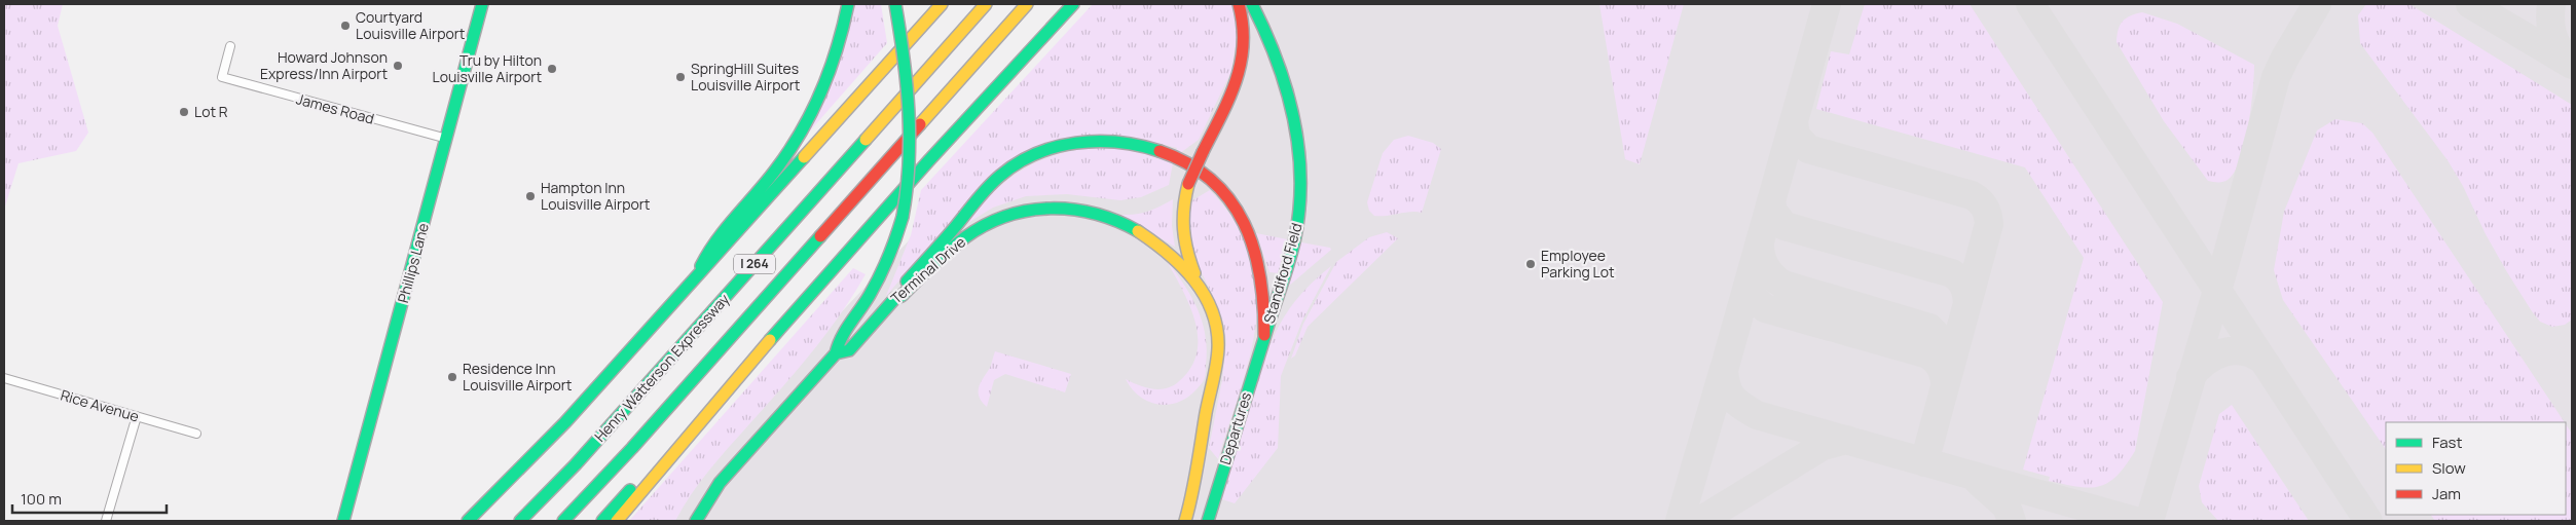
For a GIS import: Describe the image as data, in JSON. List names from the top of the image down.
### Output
{
  "streets": {
    "main road": [
      "Phillips Lane",
      "I 264",
      "Terminal Drive",
      "Standiford Field",
      "Henry Watterson Expressway",
      "Departures"
    ],
    "street": ["James Road", "Rice Avenue"]
  },
  "crossings": [
    ["James Road", "Phillips Lane"],
    ["Standiford Field", "Departures"]
  ],
  "places": [
    "Courtyard Louisville Airport",
    "Howard Johnson Express/Inn Airport",
    "Tru by Hilton Louisville Airport",
    "SpringHill Suites Louisville Airport",
    "Lot R",
    "Hampton Inn Louisville Airport",
    "Employee Parking Lot",
    "Residence Inn Louisville Airport"
  ],
  "legend": ["Fast", "Slow", "Jam"],
  "scale_bar": "100 m"
}
